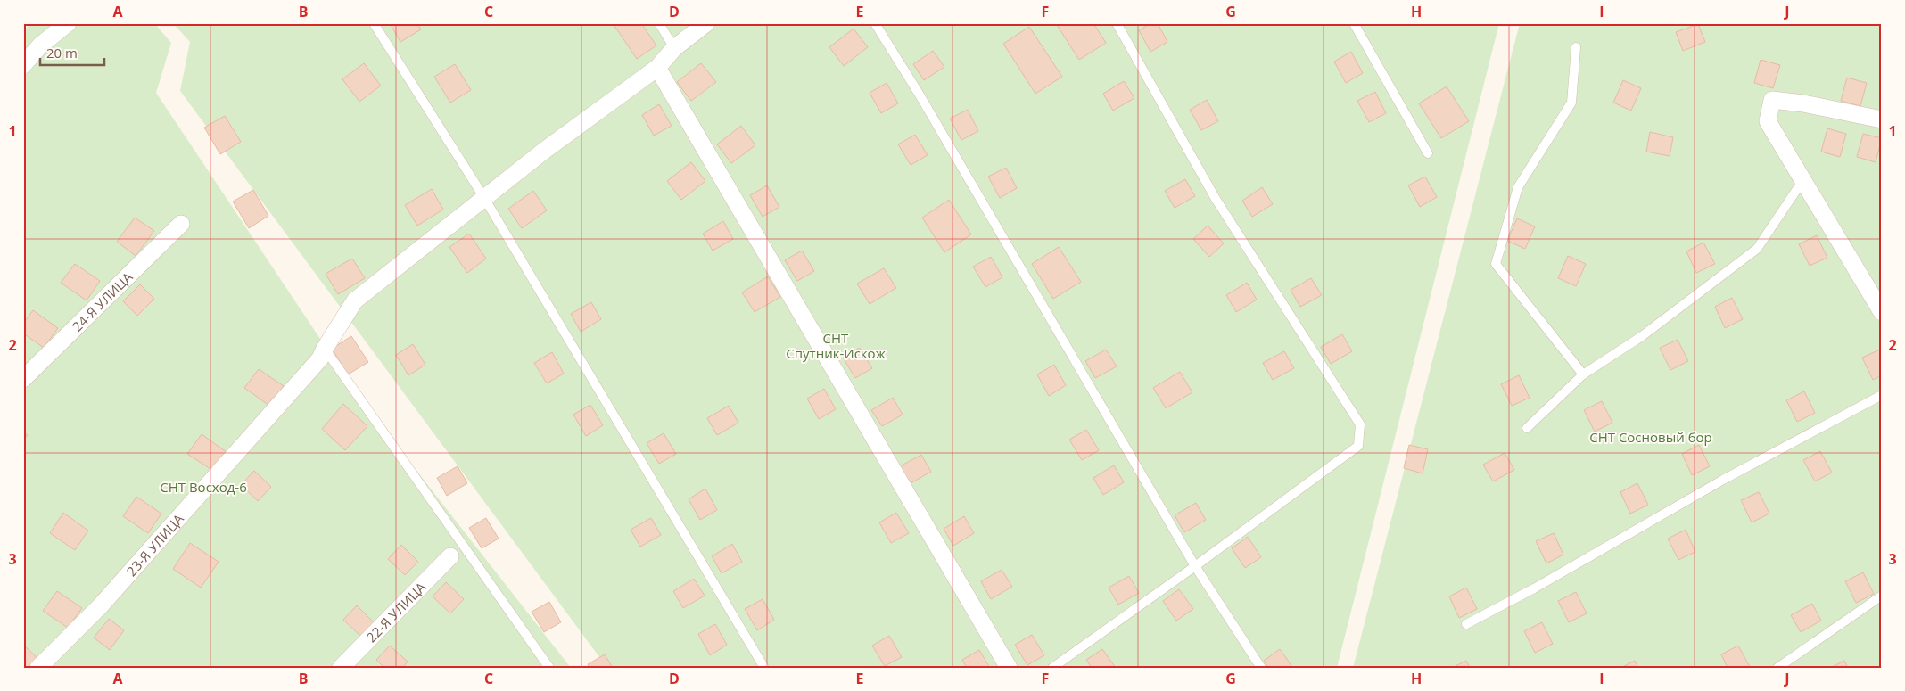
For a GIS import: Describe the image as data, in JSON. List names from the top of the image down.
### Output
{
  "streets": {
    "street": ["24-Я УЛИЦА", "23-Я УЛИЦА", "22-Я УЛИЦА"]
  },
  "parks": ["СНТ Спутник-Искож", "СНТ Сосновый бор", "СНТ Восход-6"],
  "scale_bar": "20 m",
  "grid": {
    "columns": [
      "A",
      "B",
      "C",
      "D",
      "E",
      "F",
      "G",
      "H",
      "I",
      "J"
    ],
    "rows": ["1", "2", "3"]
  }
}
